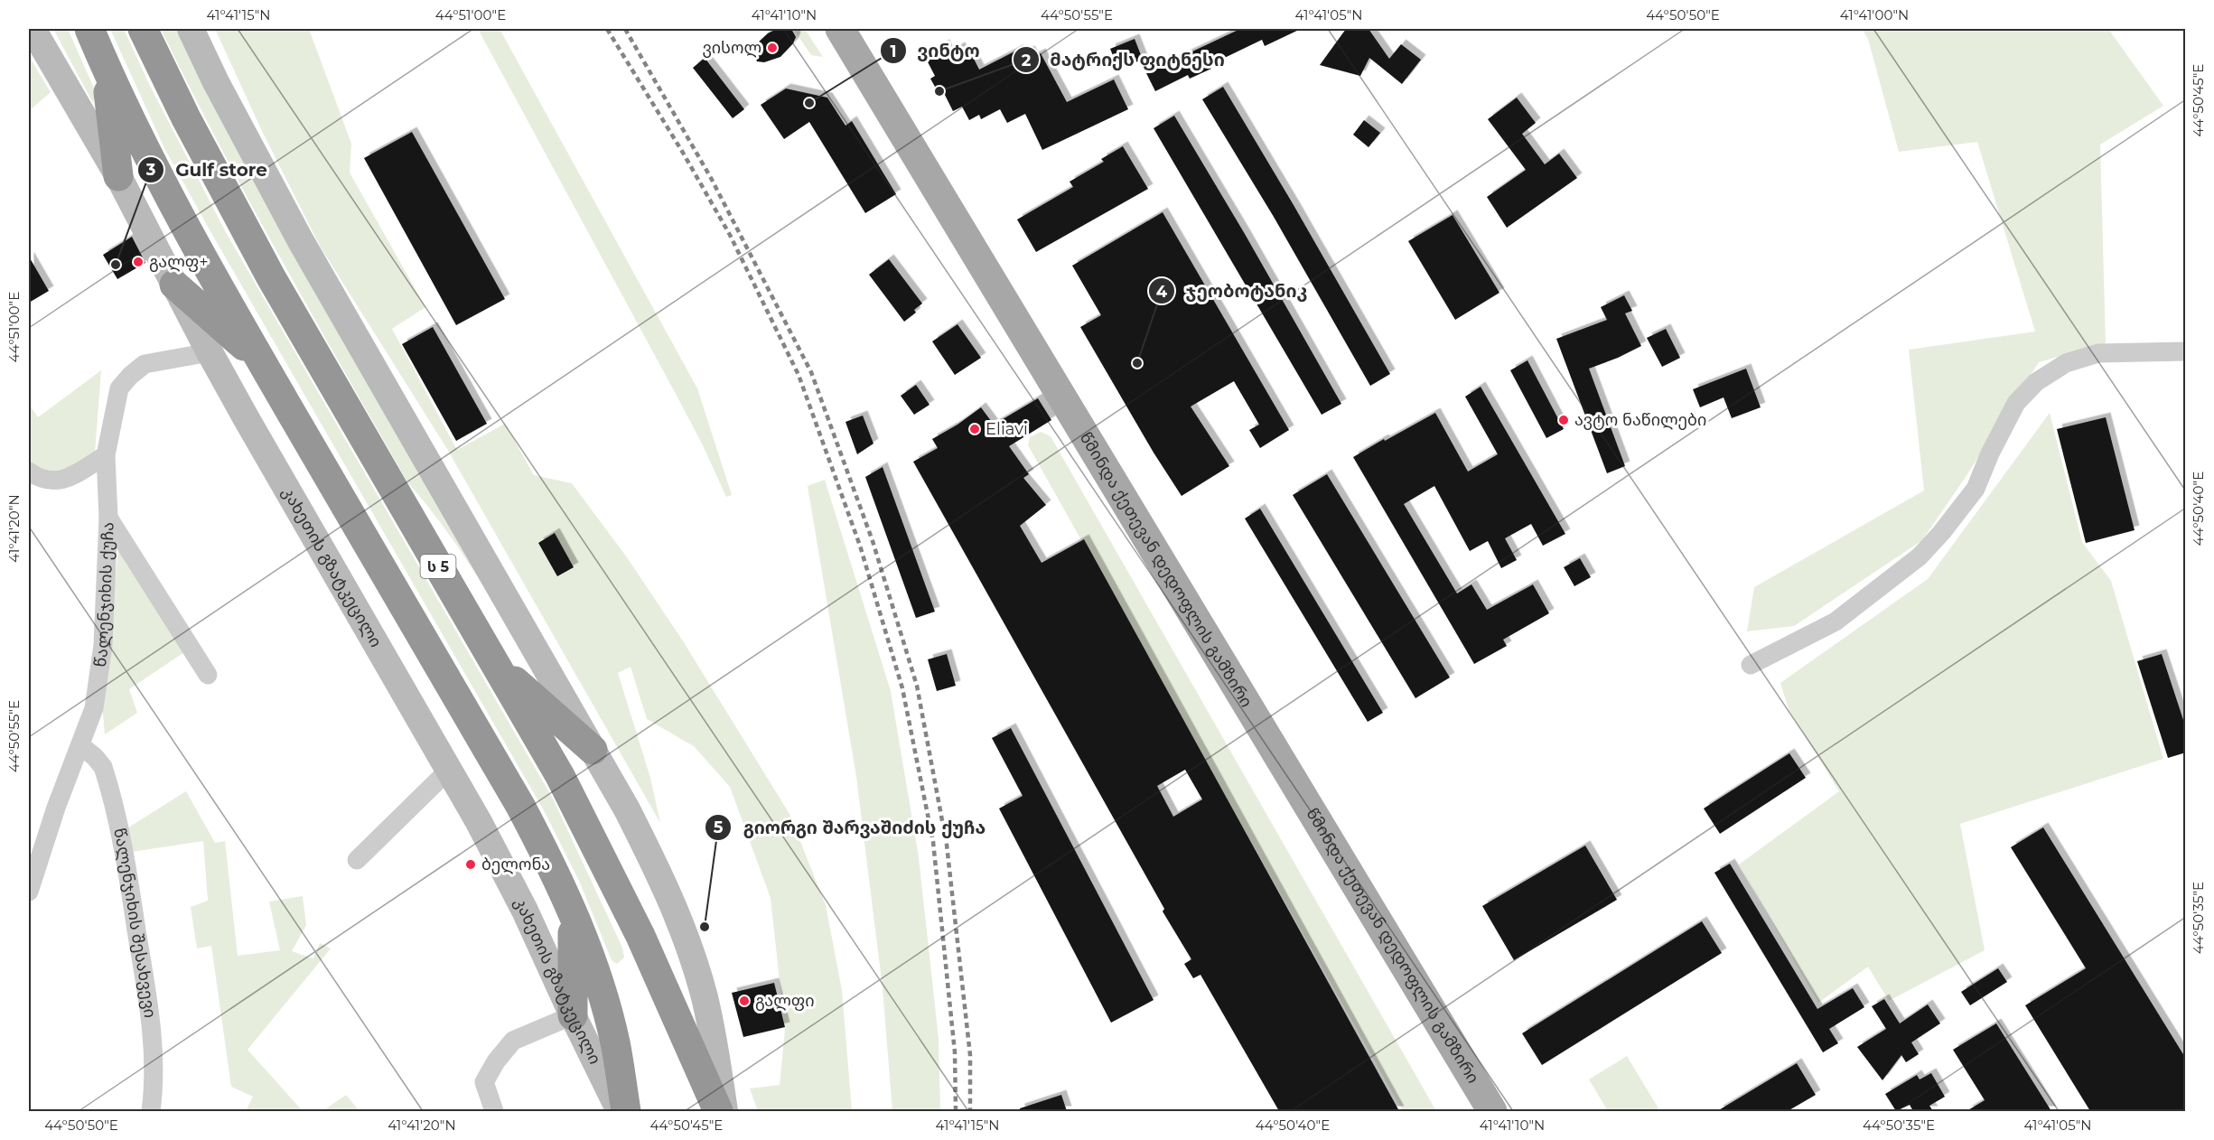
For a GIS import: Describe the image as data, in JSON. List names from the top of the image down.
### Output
{
  "streets": {
    "highway": ["ს 5", "კახეთის გზატკეცილი"],
    "main road": ["წმინდა ქეთევან დედოფლის გამზირი"],
    "street": ["წალენჯიხის ქუჩა", "წალენჯიხის შესახვევი"]
  },
  "crossings": [
    ["კახეთის გზატკეცილი", "წალენჯიხის ქუჩა"],
    ["წალენჯიხის ქუჩა", "წალენჯიხის შესახვევი"]
  ],
  "places": [
    "ვისოლ",
    "მატრიქს ფიტნესი",
    "ვინტო",
    "გალფ+",
    "Gulf store",
    "ჯეობოტანიკ",
    "ავტო ნაწილები",
    "Eliavi",
    "ბელონა",
    "გიორგი შარვაშიძის ქუჩა",
    "გალფი"
  ],
  "coordinates": [
    "41°41'15\"N",
    "44°51'00\"E",
    "41°41'10\"N",
    "44°50'55\"E",
    "41°41'05\"N",
    "44°50'50\"E",
    "41°41'00\"N",
    "44°50'45\"E",
    "44°50'40\"E",
    "41°41'20\"N",
    "44°50'35\"E"
  ]
}
